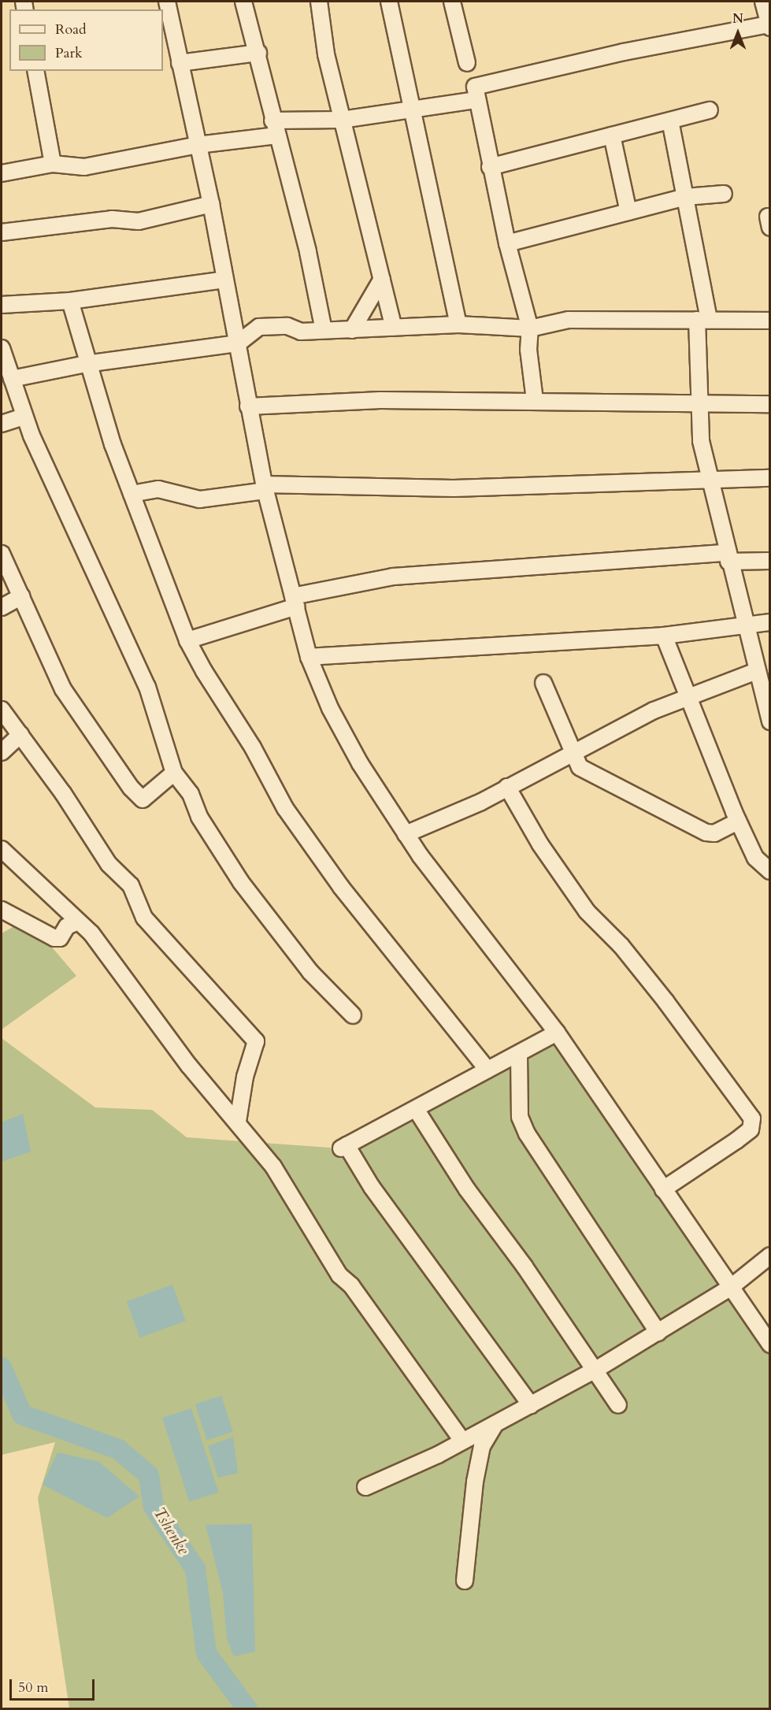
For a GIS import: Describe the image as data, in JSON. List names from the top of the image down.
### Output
{
  "water": ["Tshenke"],
  "legend": ["Road", "Park"],
  "scale_bar": "50 m",
  "north": "top"
}
